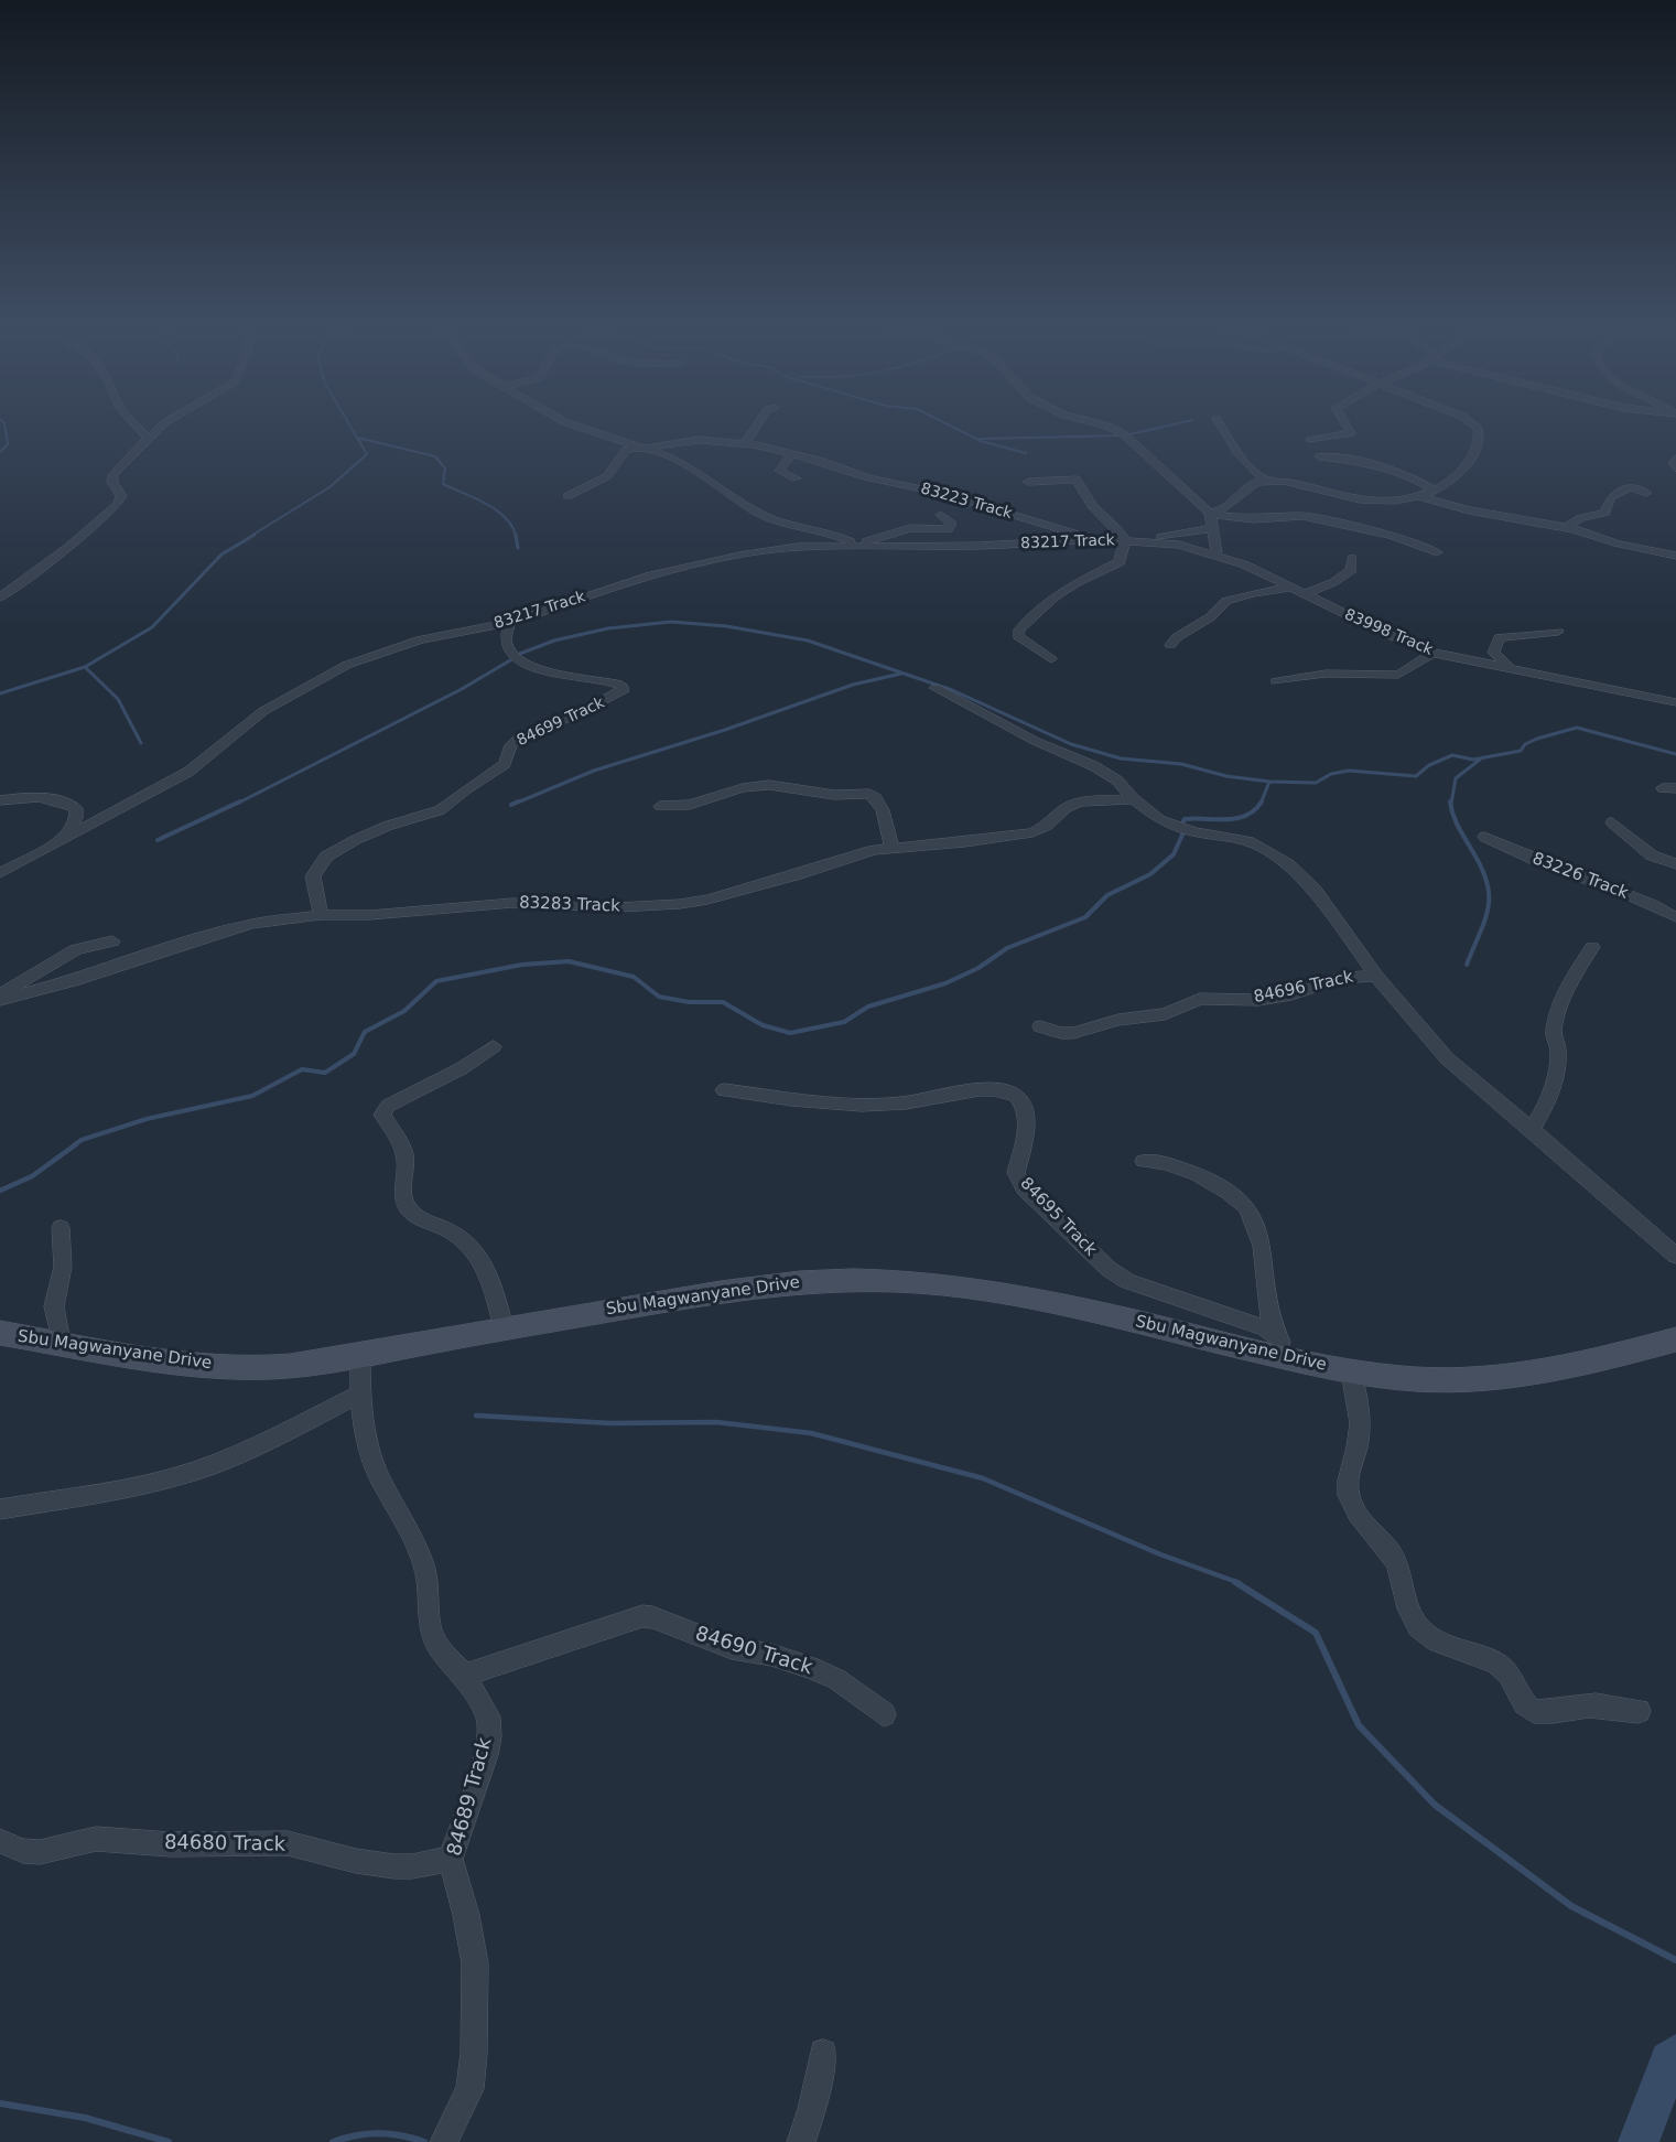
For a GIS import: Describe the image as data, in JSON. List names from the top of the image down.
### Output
{
  "streets": {
    "main road": ["Sbu Magwanyane Drive"],
    "street": [
      "83223 Track",
      "83217 Track",
      "83998 Track",
      "84699 Track",
      "83226 Track",
      "83283 Track",
      "84696 Track",
      "84695 Track",
      "84690 Track",
      "84689 Track",
      "84680 Track"
    ]
  },
  "crossings": [
    ["83223 Track", "83217 Track"],
    ["83217 Track", "83998 Track"],
    ["83217 Track", "84699 Track"],
    ["84699 Track", "83283 Track"],
    ["84695 Track", "Sbu Magwanyane Drive"],
    ["Sbu Magwanyane Drive", "84689 Track"],
    ["84690 Track", "84689 Track"],
    ["84689 Track", "84680 Track"]
  ]
}
